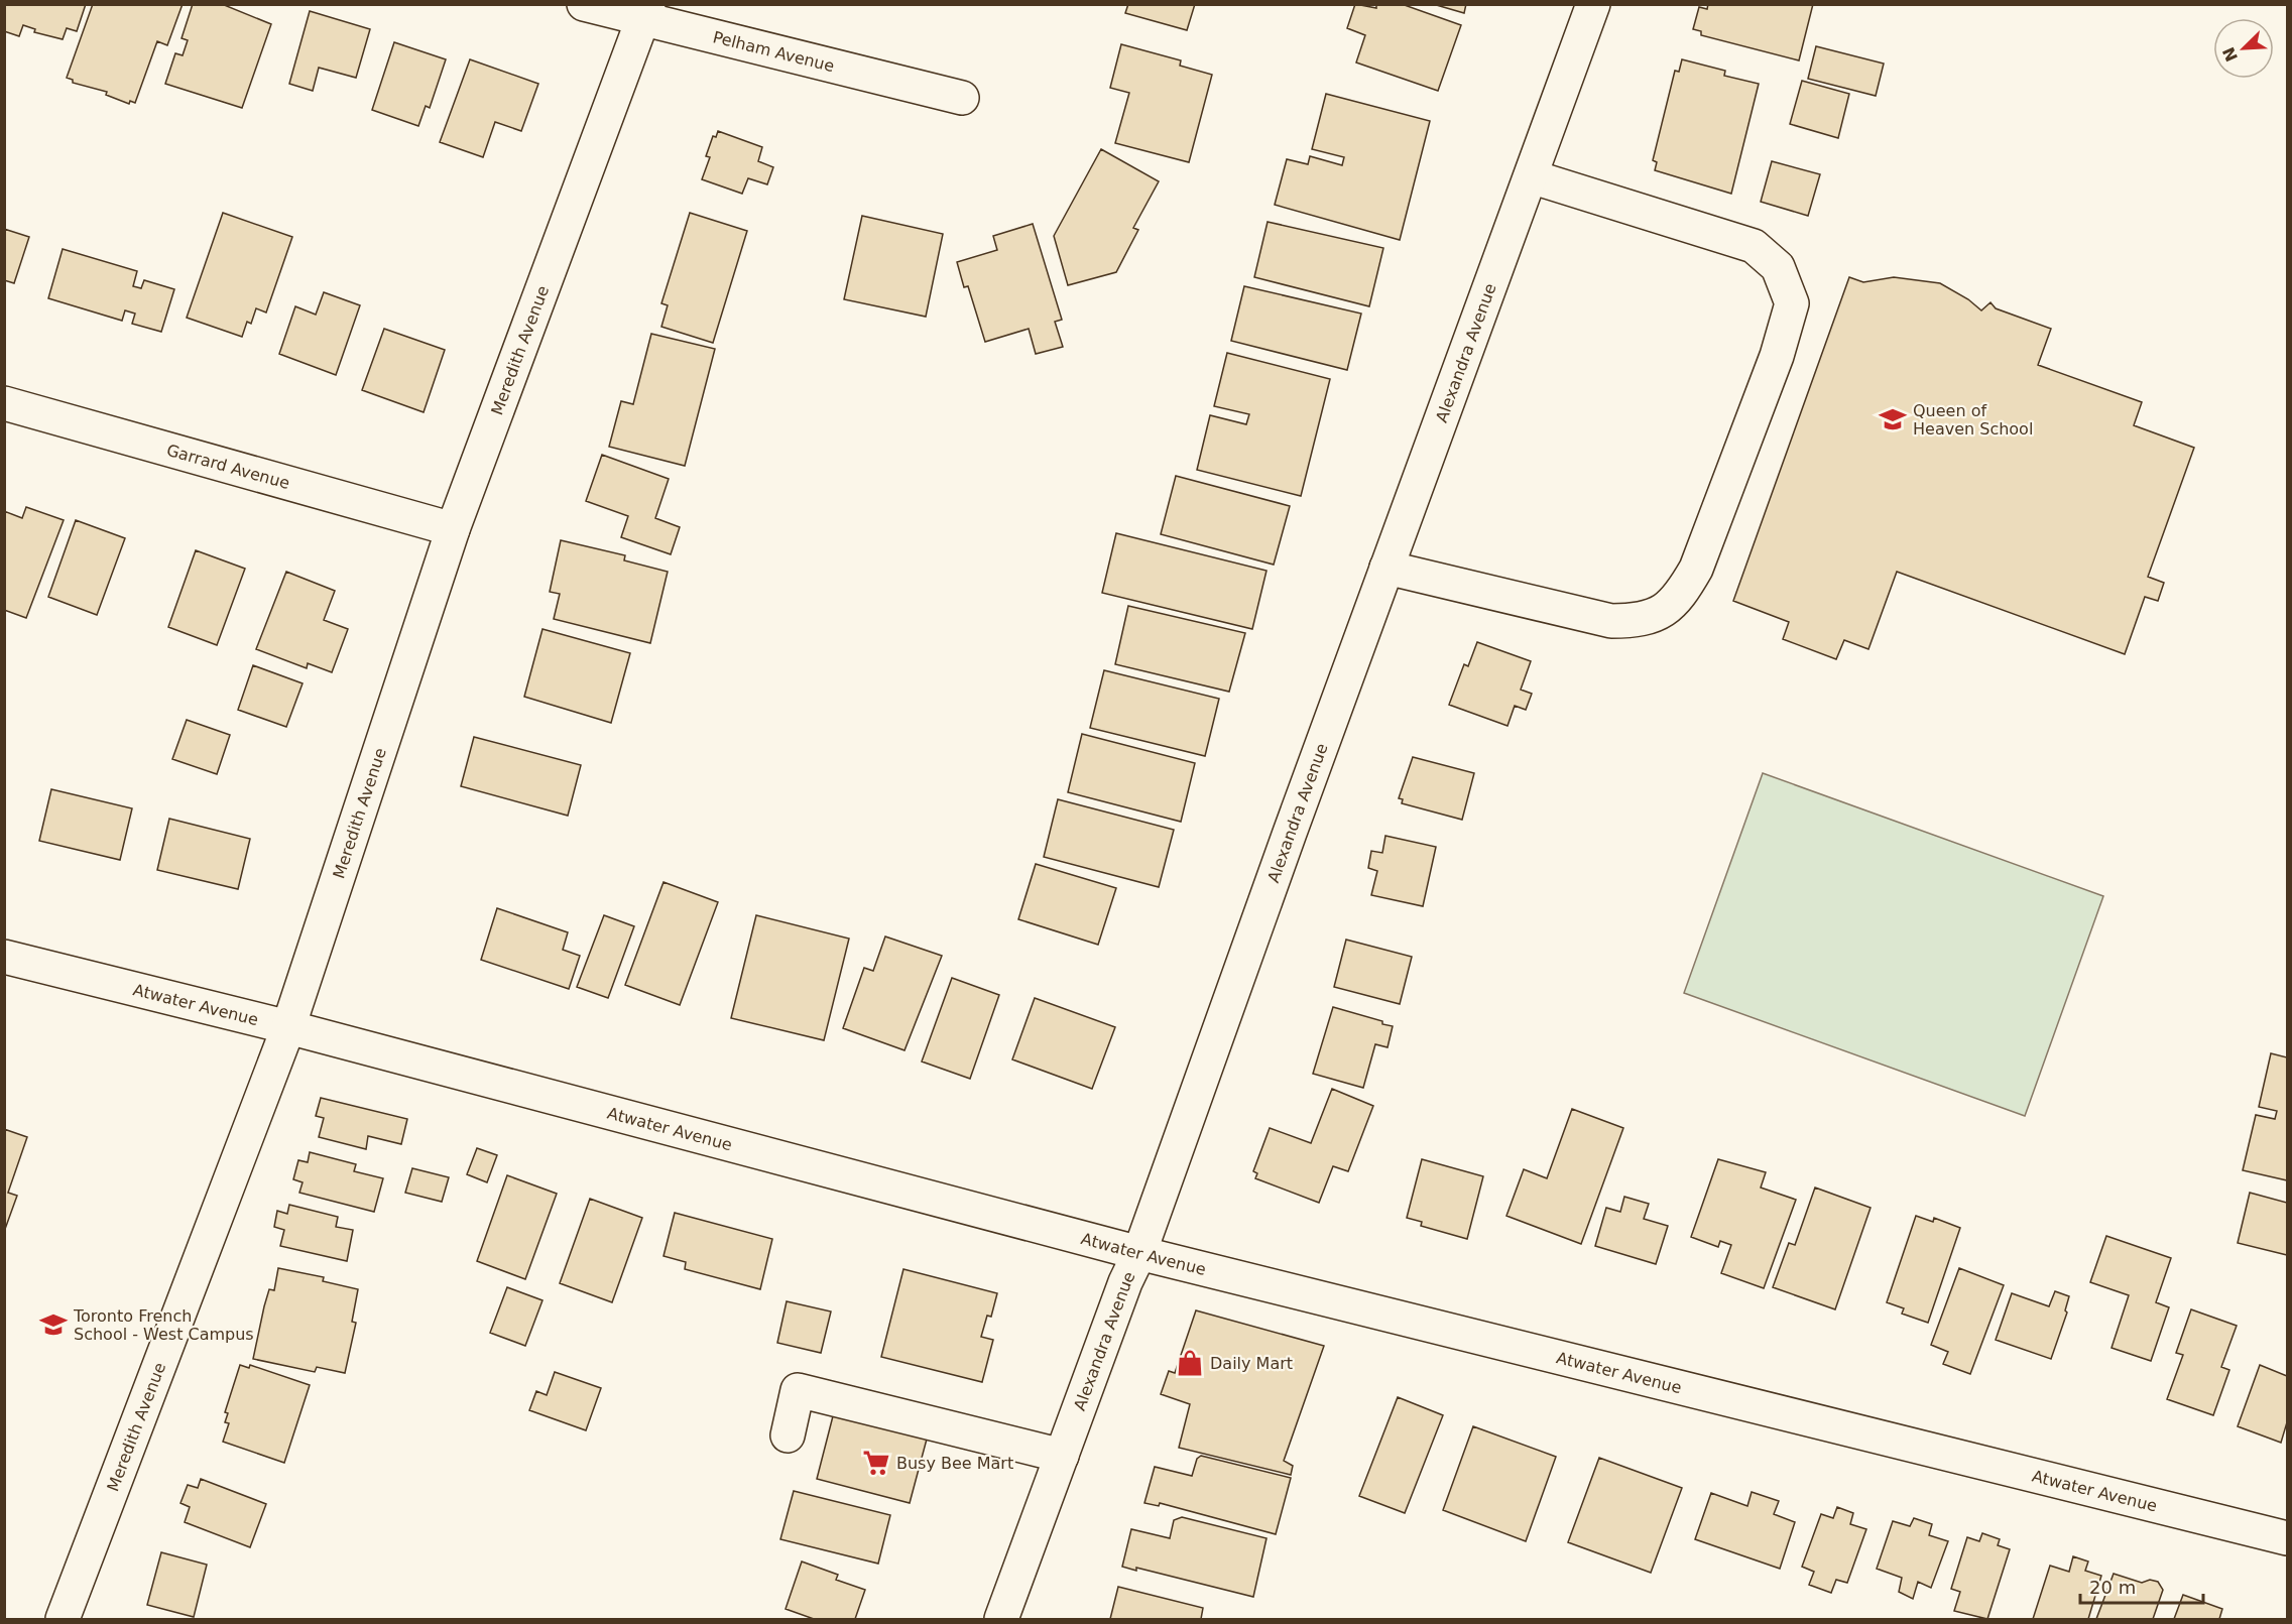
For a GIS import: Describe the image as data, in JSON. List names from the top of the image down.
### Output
{
  "streets": {
    "street": [
      "Pelham Avenue",
      "Meredith Avenue",
      "Alexandra Avenue",
      "Garrard Avenue",
      "Atwater Avenue"
    ]
  },
  "crossings": [
    ["Pelham Avenue", "Meredith Avenue"],
    ["Meredith Avenue", "Garrard Avenue"],
    ["Meredith Avenue", "Atwater Avenue"],
    ["Alexandra Avenue", "Atwater Avenue"]
  ],
  "places": {
    "school or university": ["Queen of Heaven School", "Toronto French School - West Campus"],
    "shop": ["Daily Mart"],
    "supermarket": ["Busy Bee Mart"]
  },
  "scale_bar": "20 m",
  "north": "bottom left"
}
